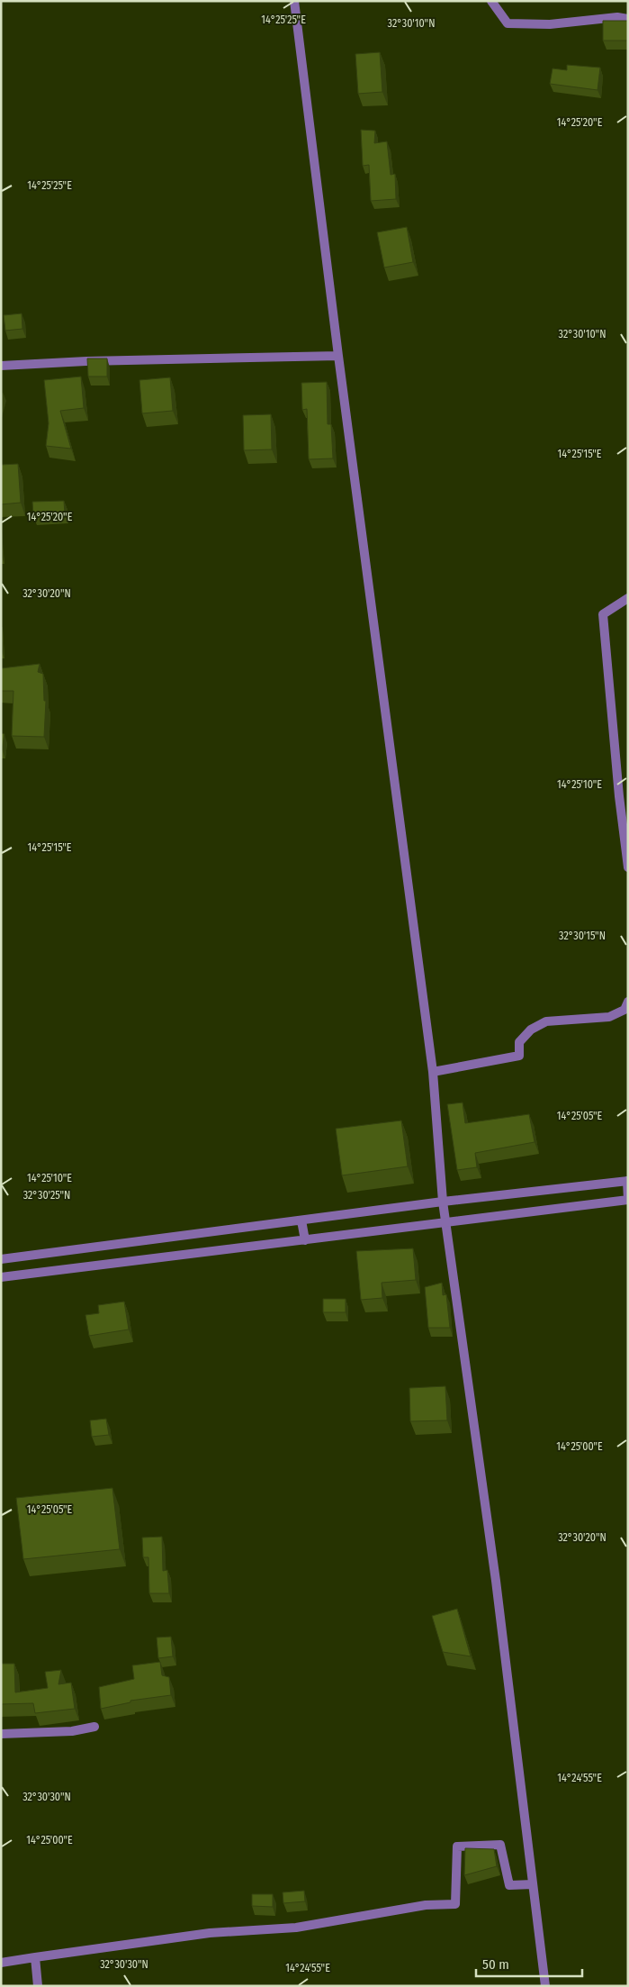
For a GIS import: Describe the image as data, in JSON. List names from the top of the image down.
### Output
{
  "scale_bar": "50 m",
  "coordinates": [
    "14°25'25\"E",
    "32°30'10\"N",
    "14°25'20\"E",
    "14°25'15\"E",
    "32°30'20\"N",
    "14°25'10\"E",
    "32°30'15\"N",
    "14°25'05\"E",
    "32°30'25\"N",
    "14°25'00\"E",
    "14°24'55\"E",
    "32°30'30\"N"
  ]
}
